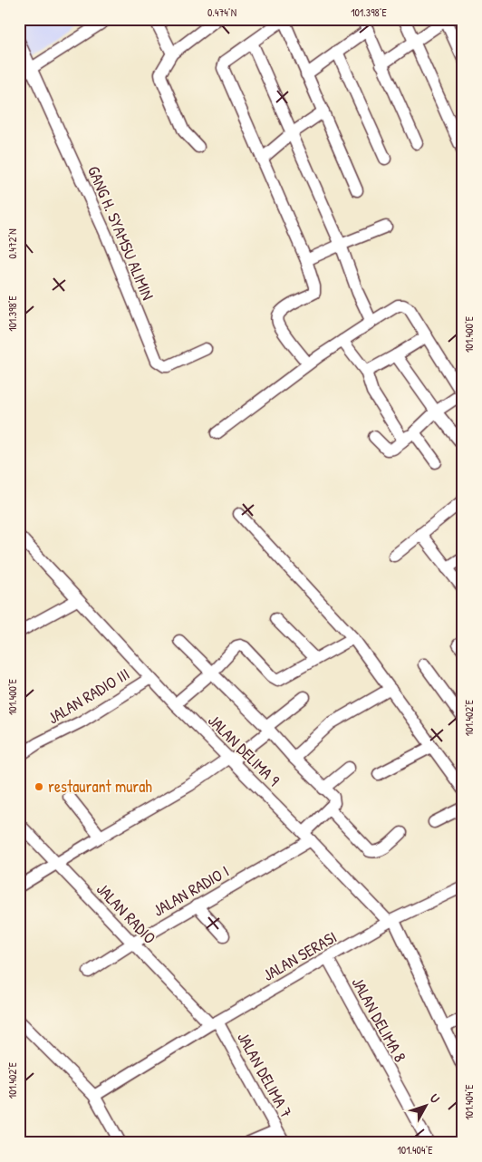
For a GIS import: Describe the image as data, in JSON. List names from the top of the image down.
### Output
{
  "streets": {
    "street": [
      "GANG H. SYAMSU ALIMIN",
      "JALAN RADIO III",
      "JALAN DELIMA 9",
      "JALAN RADIO I",
      "JALAN RADIO",
      "JALAN SERASI",
      "JALAN DELIMA 8",
      "JALAN DELIMA 7"
    ]
  },
  "crossings": [
    ["JALAN RADIO III", "JALAN DELIMA 9"],
    ["JALAN DELIMA 9", "JALAN RADIO I"],
    ["JALAN DELIMA 9", "JALAN SERASI"],
    ["JALAN RADIO I", "JALAN RADIO"],
    ["JALAN RADIO", "JALAN SERASI"],
    ["JALAN RADIO", "JALAN DELIMA 7"],
    ["JALAN SERASI", "JALAN DELIMA 8"],
    ["JALAN SERASI", "JALAN DELIMA 7"]
  ],
  "places": ["restaurant murah"],
  "north": "top right",
  "coordinates": [
    "0.474°N",
    "101.398°E",
    "0.472°N",
    "101.400°E",
    "101.402°E",
    "101.404°E"
  ]
}
